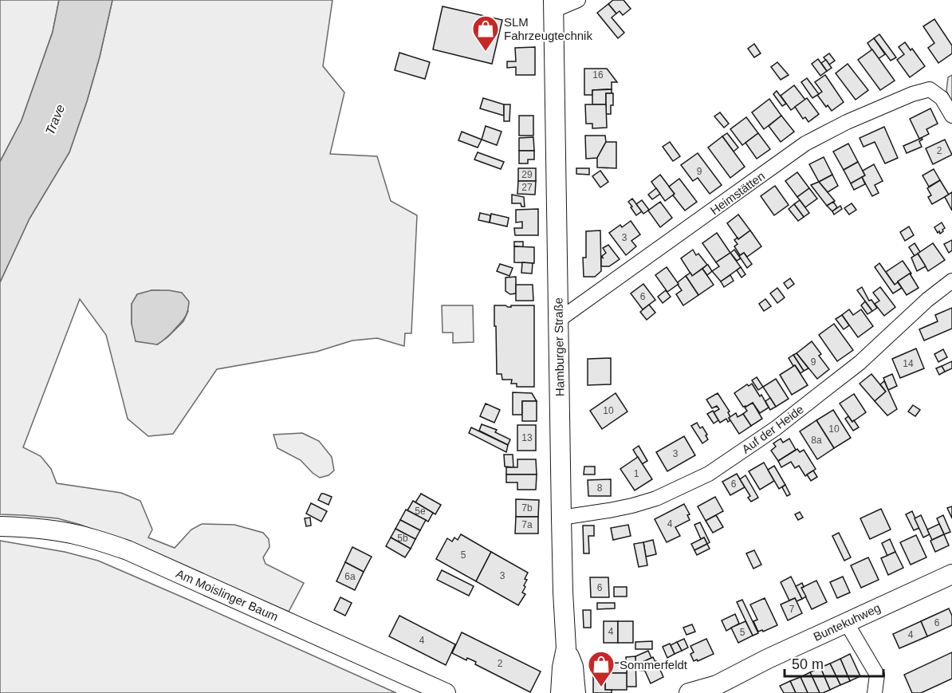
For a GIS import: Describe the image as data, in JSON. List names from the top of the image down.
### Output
{
  "streets": {
    "main road": ["Hamburger Straße", "Am Moislinger Baum", "Buntekuhweg"],
    "street": ["Heimstätten", "Auf der Heide"]
  },
  "crossings": [
    ["Heimstätten", "Hamburger Straße"],
    ["Hamburger Straße", "Auf der Heide"]
  ],
  "water": ["Trave"],
  "places": {
    "shop": ["SLM Fahrzeugtechnik", "Sommerfeldt"]
  },
  "house_numbers": [
    "16",
    "2",
    "9",
    "29",
    "27",
    "3",
    "6",
    "9",
    "14",
    "10",
    "10",
    "13",
    "8a",
    "3",
    "1",
    "6",
    "8",
    "7b",
    "5e",
    "4",
    "7a",
    "5b",
    "5",
    "3",
    "6a",
    "6",
    "7",
    "6",
    "4",
    "5",
    "4",
    "4",
    "2"
  ],
  "scale_bar": "50 m"
}
